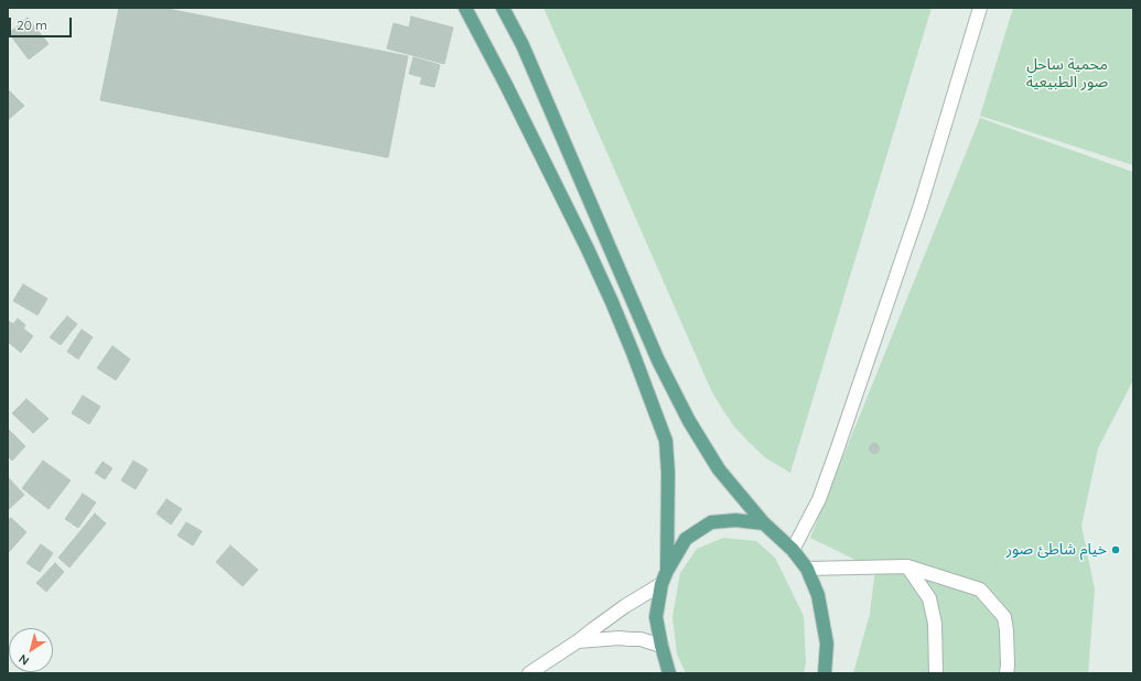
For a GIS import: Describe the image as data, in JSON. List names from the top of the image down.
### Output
{
  "parks": ["محمية ساحل صور الطبيعية"],
  "places": ["خيام شاطئ صور"],
  "scale_bar": "20 m",
  "north": "bottom left"
}
